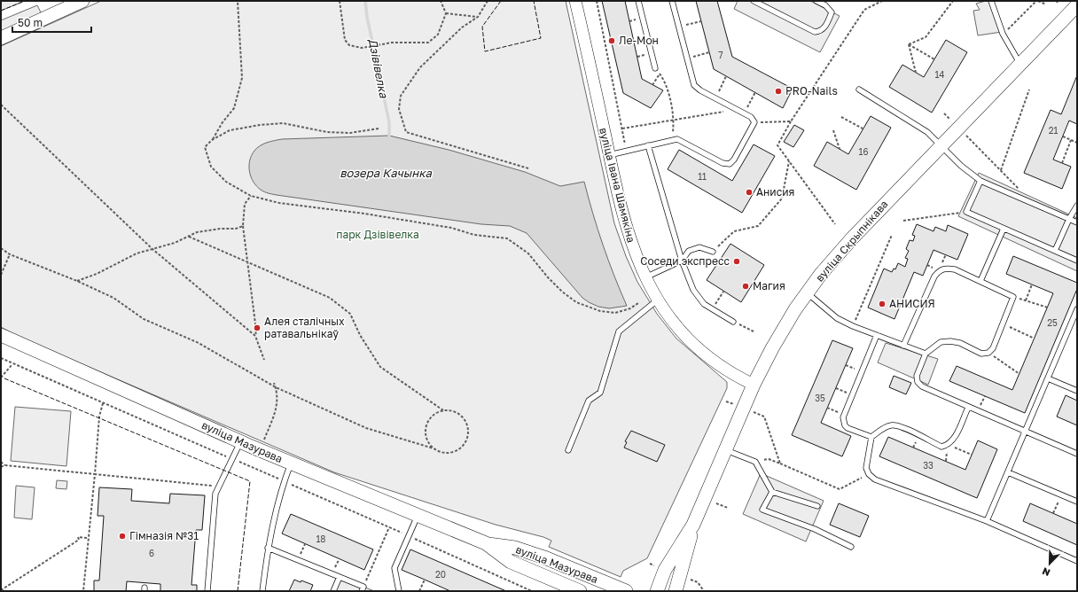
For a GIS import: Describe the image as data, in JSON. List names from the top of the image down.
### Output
{
  "streets": {
    "main road": ["вуліца Скрыпнікава", "вуліца Мазурава"],
    "street": ["вуліца Івана Шамякіна"]
  },
  "crossings": [
    ["вуліца Івана Шамякіна", "вуліца Скрыпнікава"]
  ],
  "water": ["Дзівівелка", "возера Качынка"],
  "parks": ["парк Дзівівелка"],
  "places": [
    "Ле-Мон",
    "PRO-Nails",
    "Анисия",
    "Соседи экспресс",
    "Магия",
    "АНИСИЯ",
    "Алея сталічных ратавальнікаў",
    "Гімназія №31"
  ],
  "house_numbers": [
    "7",
    "14",
    "21",
    "16",
    "11",
    "25",
    "35",
    "33",
    "18",
    "6",
    "20"
  ],
  "scale_bar": "50 m",
  "north": "bottom left"
}
